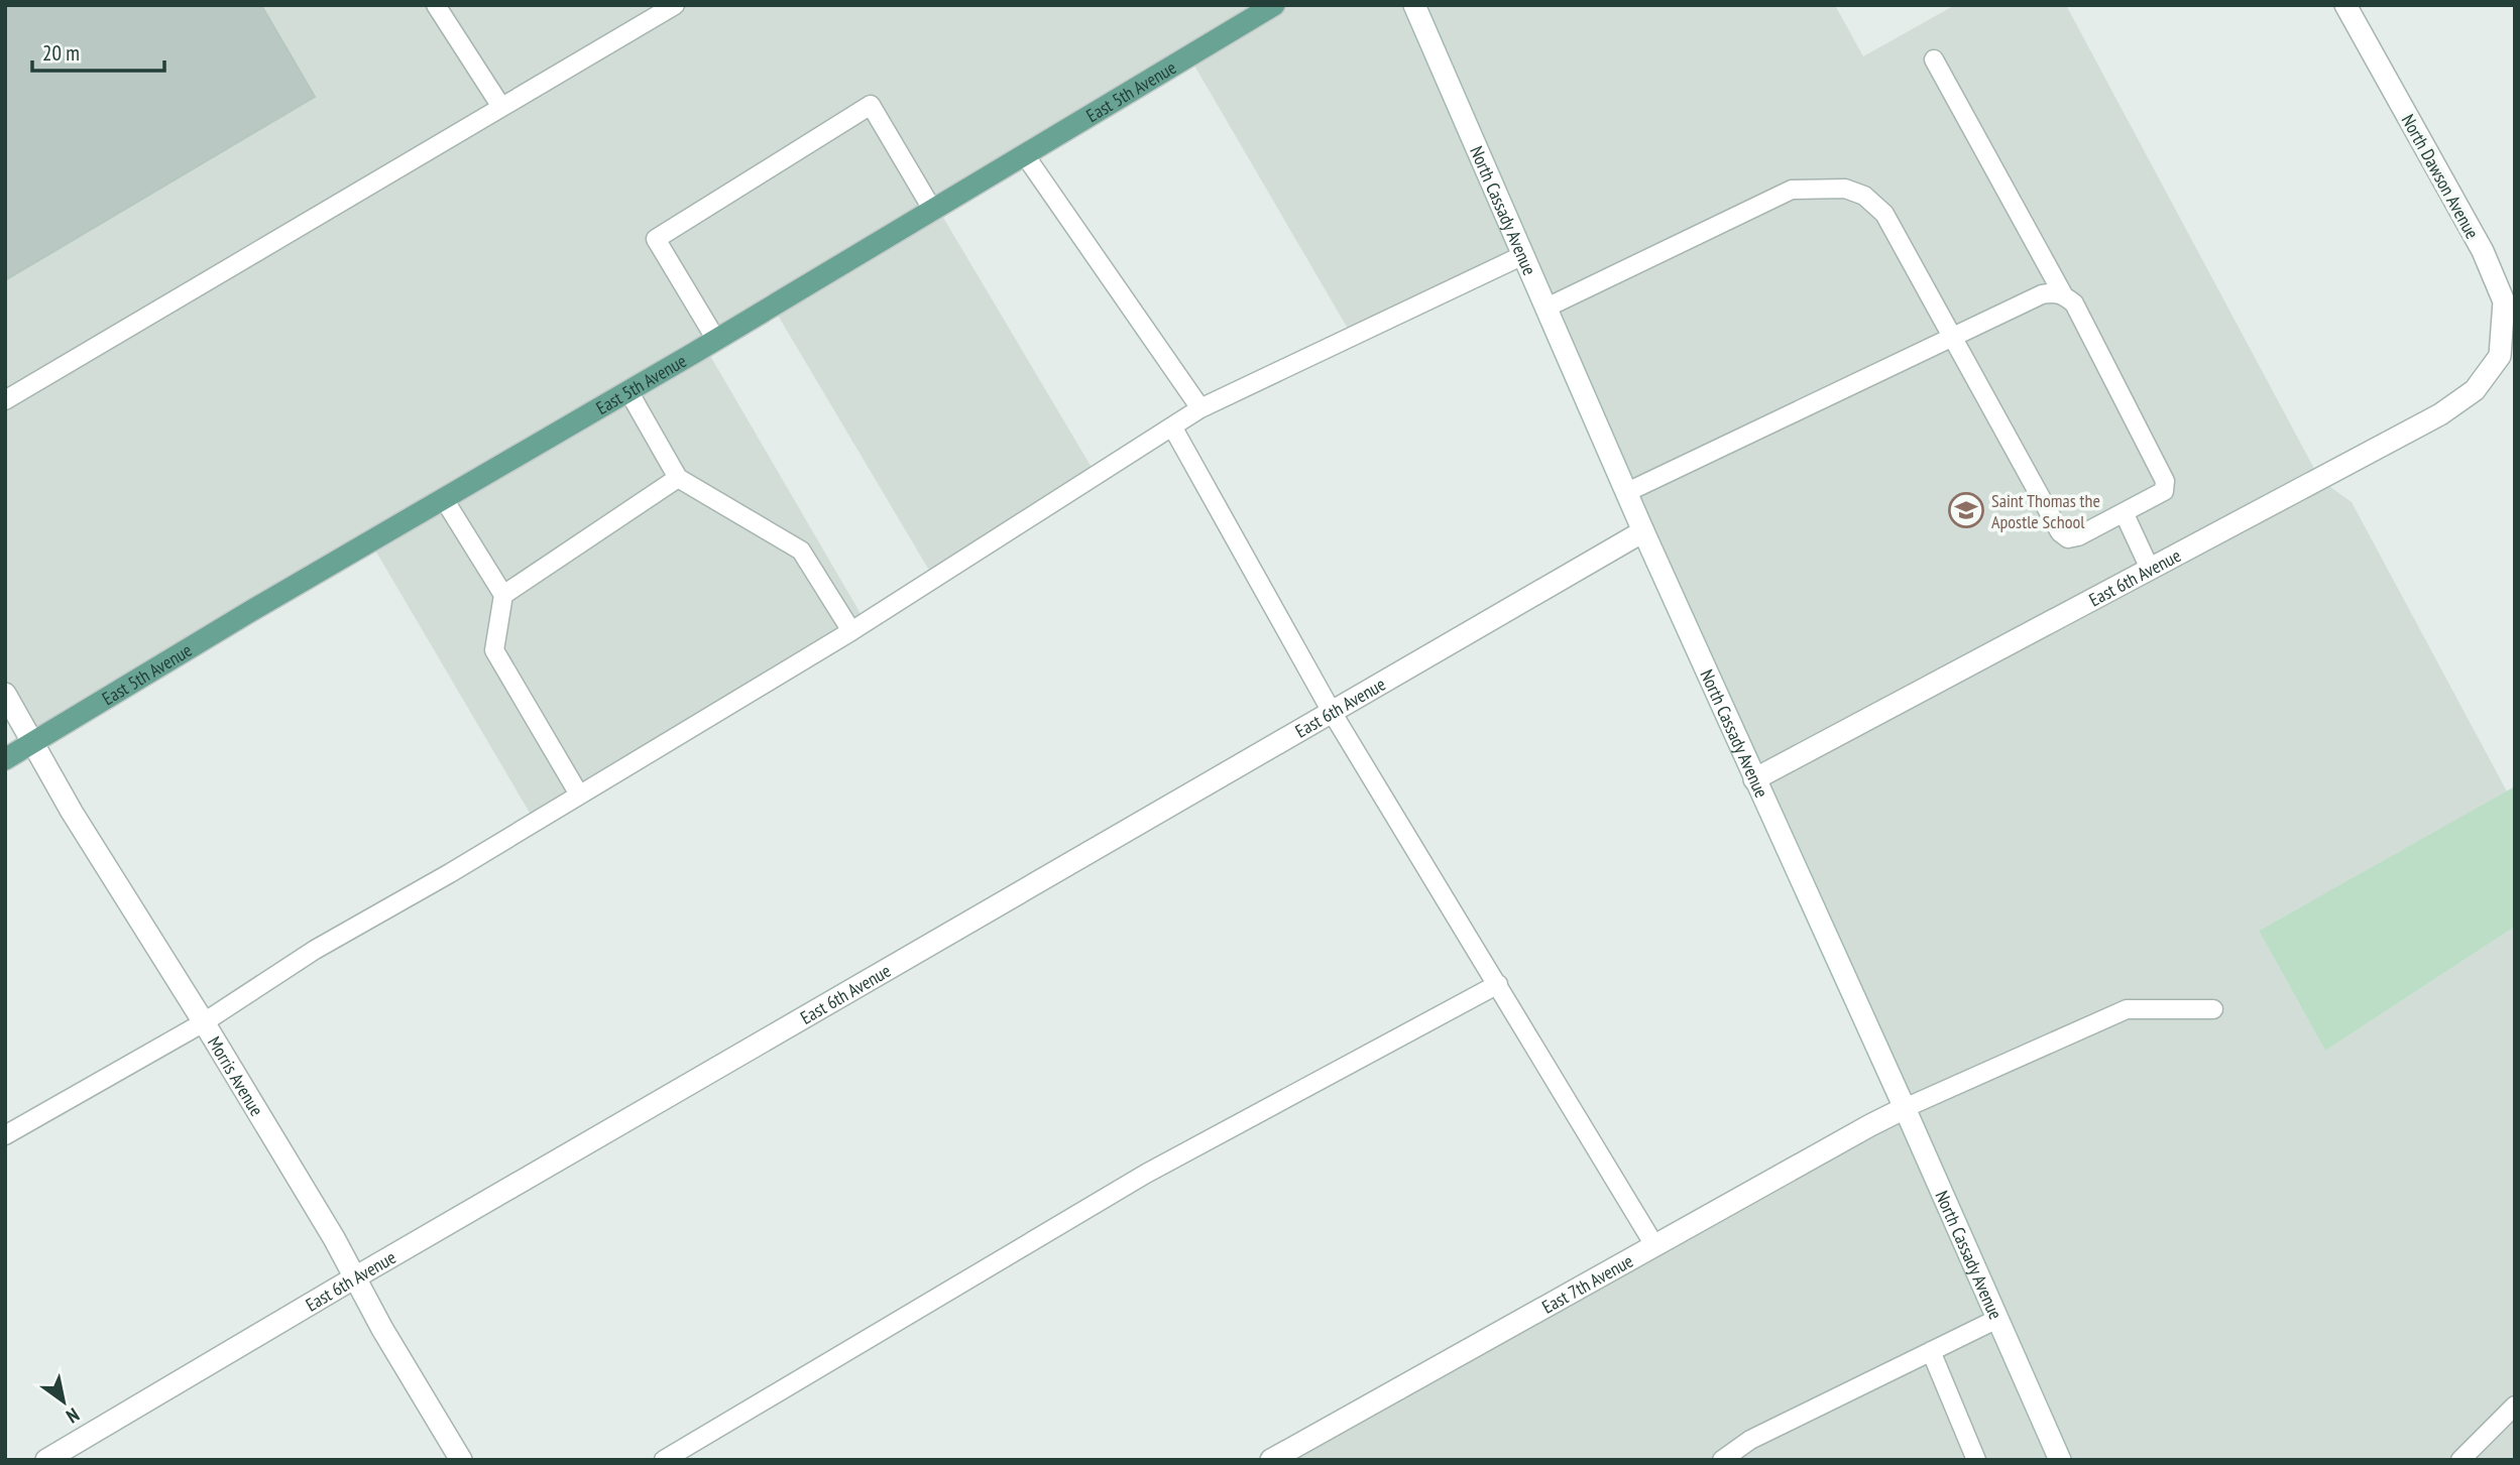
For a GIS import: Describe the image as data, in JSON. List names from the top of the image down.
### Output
{
  "streets": {
    "main road": ["East 5th Avenue"],
    "street": [
      "North Dawson Avenue",
      "North Cassady Avenue",
      "East 6th Avenue",
      "Morris Avenue",
      "East 7th Avenue"
    ]
  },
  "crossings": [
    ["East 5th Avenue", "Morris Avenue"],
    ["North Dawson Avenue", "East 6th Avenue"],
    ["North Cassady Avenue", "East 6th Avenue"],
    ["North Cassady Avenue", "East 7th Avenue"],
    ["East 6th Avenue", "Morris Avenue"]
  ],
  "places": {
    "school or university": ["Saint Thomas the Apostle School"]
  },
  "scale_bar": "20 m",
  "north": "bottom right"
}
